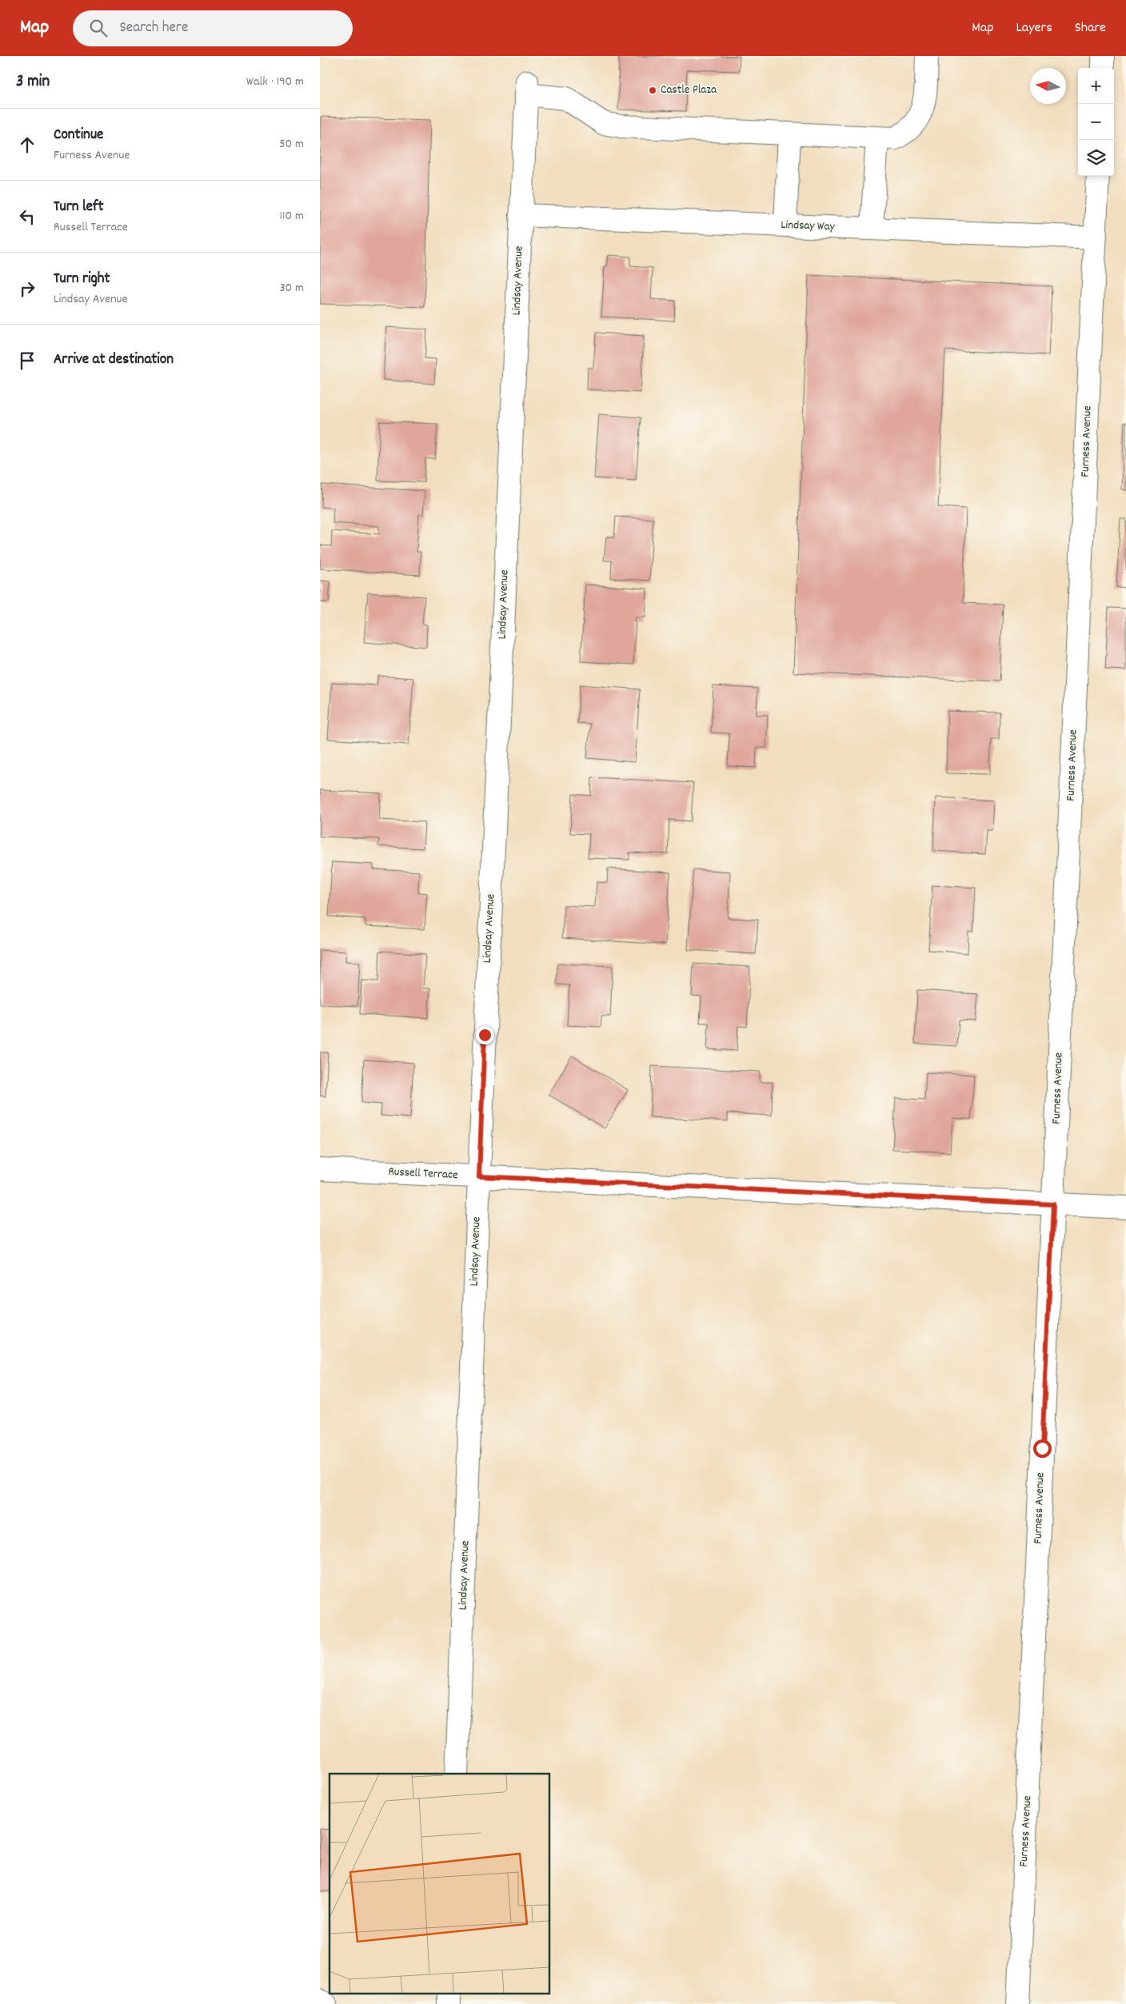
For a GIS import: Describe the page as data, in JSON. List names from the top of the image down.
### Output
{
  "streets": {
    "street": [
      "Lindsay Way",
      "Lindsay Avenue",
      "Furness Avenue",
      "Russell Terrace"
    ]
  },
  "crossings": [
    ["Lindsay Way", "Lindsay Avenue"],
    ["Lindsay Way", "Furness Avenue"],
    ["Lindsay Avenue", "Russell Terrace"],
    ["Furness Avenue", "Russell Terrace"]
  ],
  "places": ["Castle Plaza"],
  "north": "left",
  "page": {
    "header": "Map",
    "search": "Search here",
    "nav": ["Map", "Layers", "Share"],
    "heading": ["3 min", "Walk · 190 m"],
    "map_buttons": ["+", "−"],
    "list": [
      ["Continue", "Furness Avenue", "50 m"],
      ["Turn left", "Russell Terrace", "110 m"],
      ["Turn right", "Lindsay Avenue", "30 m"],
      "Arrive at destination"
    ]
  }
}
